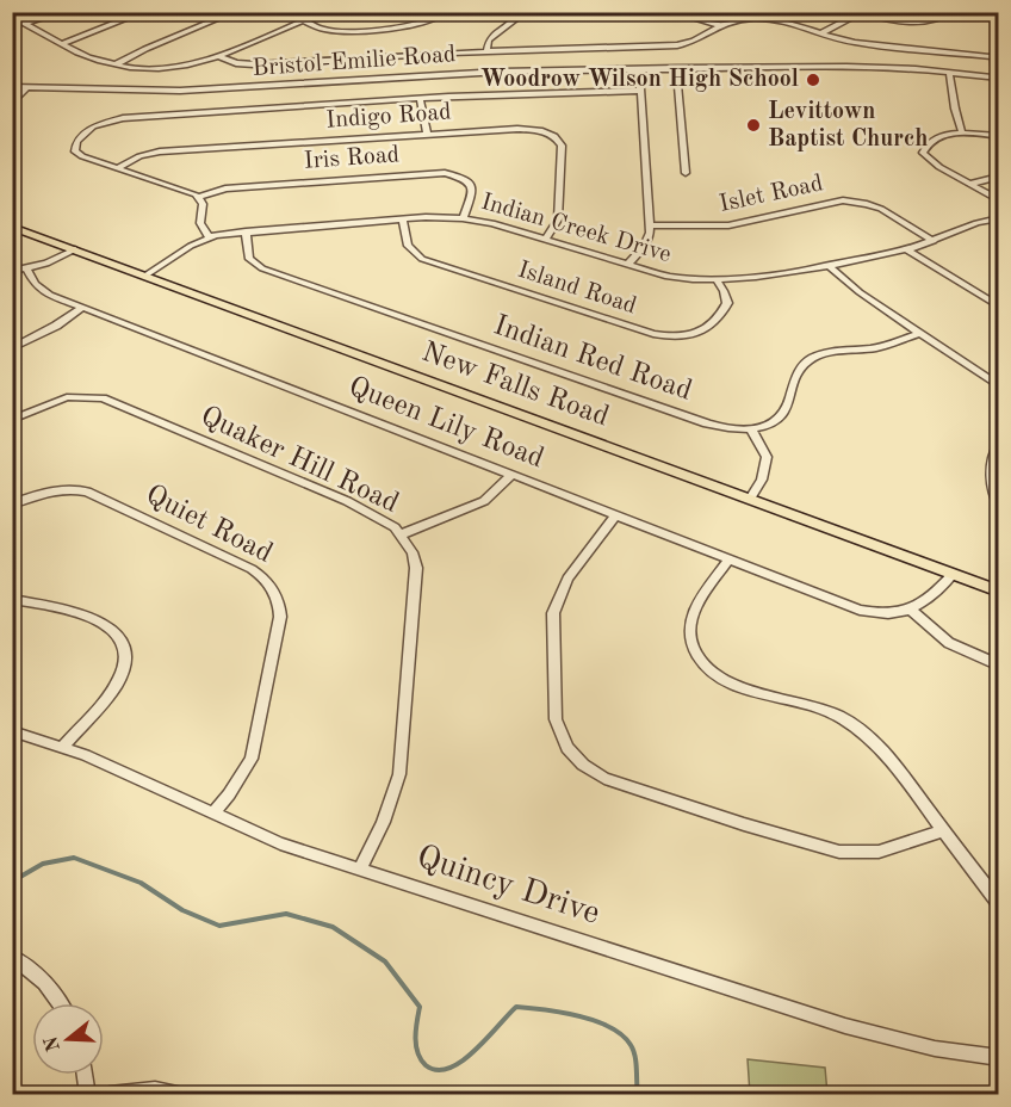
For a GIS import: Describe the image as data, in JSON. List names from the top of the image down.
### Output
{
  "streets": {
    "main road": ["New Falls Road"],
    "street": [
      "Bristol-Emilie Road",
      "Indigo Road",
      "Iris Road",
      "Islet Road",
      "Indian Creek Drive",
      "Island Road",
      "Indian Red Road",
      "Queen Lily Road",
      "Quaker Hill Road",
      "Quiet Road",
      "Quincy Drive"
    ]
  },
  "crossings": [
    ["Indigo Road", "Indian Creek Drive"],
    ["Iris Road", "Indian Creek Drive"],
    ["Islet Road", "Indian Creek Drive"],
    ["Indian Creek Drive", "Island Road"],
    ["Indian Creek Drive", "Indian Red Road"],
    ["Indian Creek Drive", "New Falls Road"],
    ["Quaker Hill Road", "Quincy Drive"],
    ["Quiet Road", "Quincy Drive"]
  ],
  "places": ["Woodrow Wilson High School", "Levittown Baptist Church"],
  "north": "left"
}
